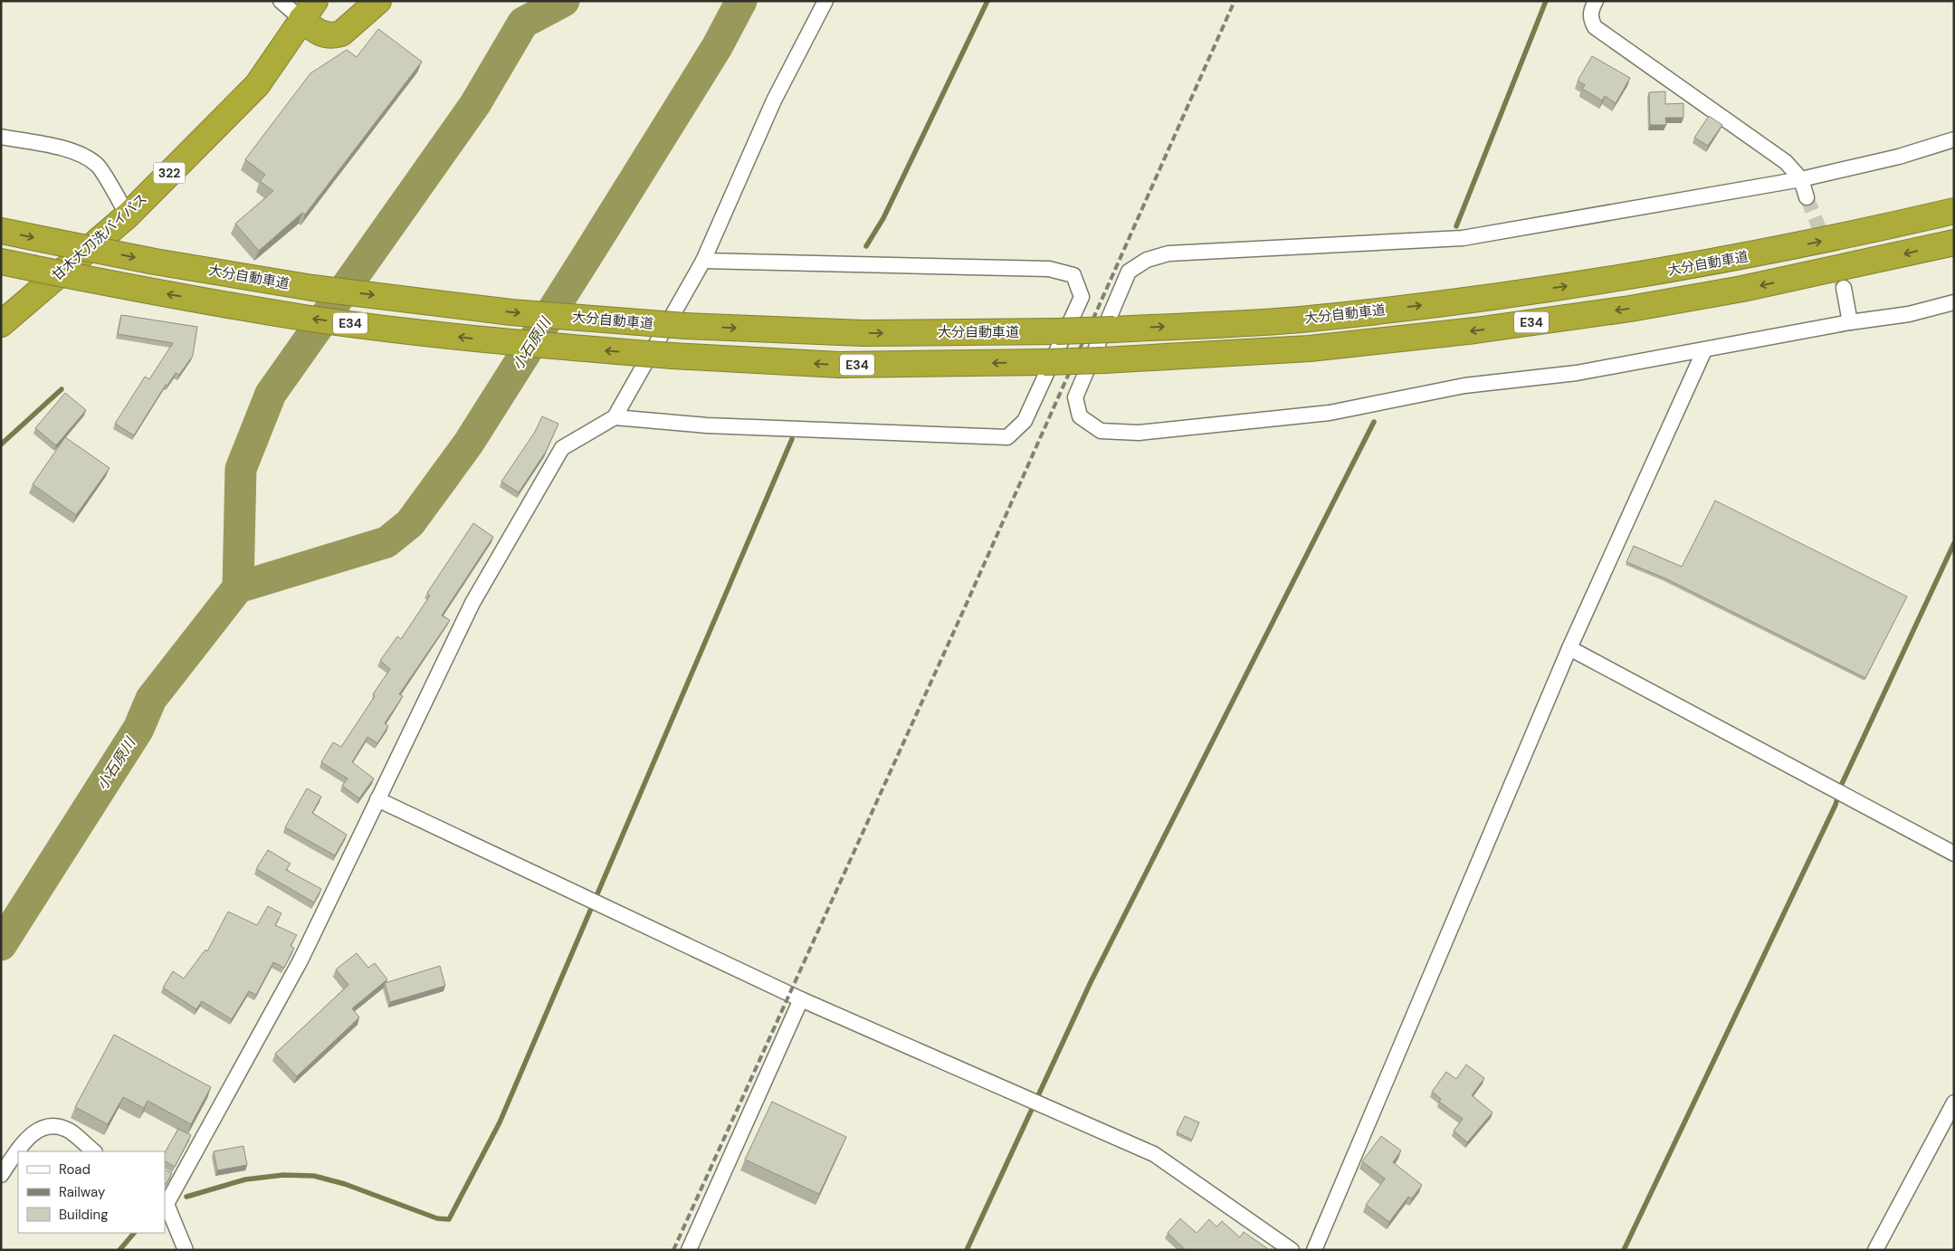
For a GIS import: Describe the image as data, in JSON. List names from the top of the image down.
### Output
{
  "streets": {
    "highway": [
      "322",
      "甘木大刀洗バイパス",
      "大分自動車道",
      "E34"
    ]
  },
  "water": ["小石原川"],
  "legend": ["Road", "Railway", "Building"]
}
